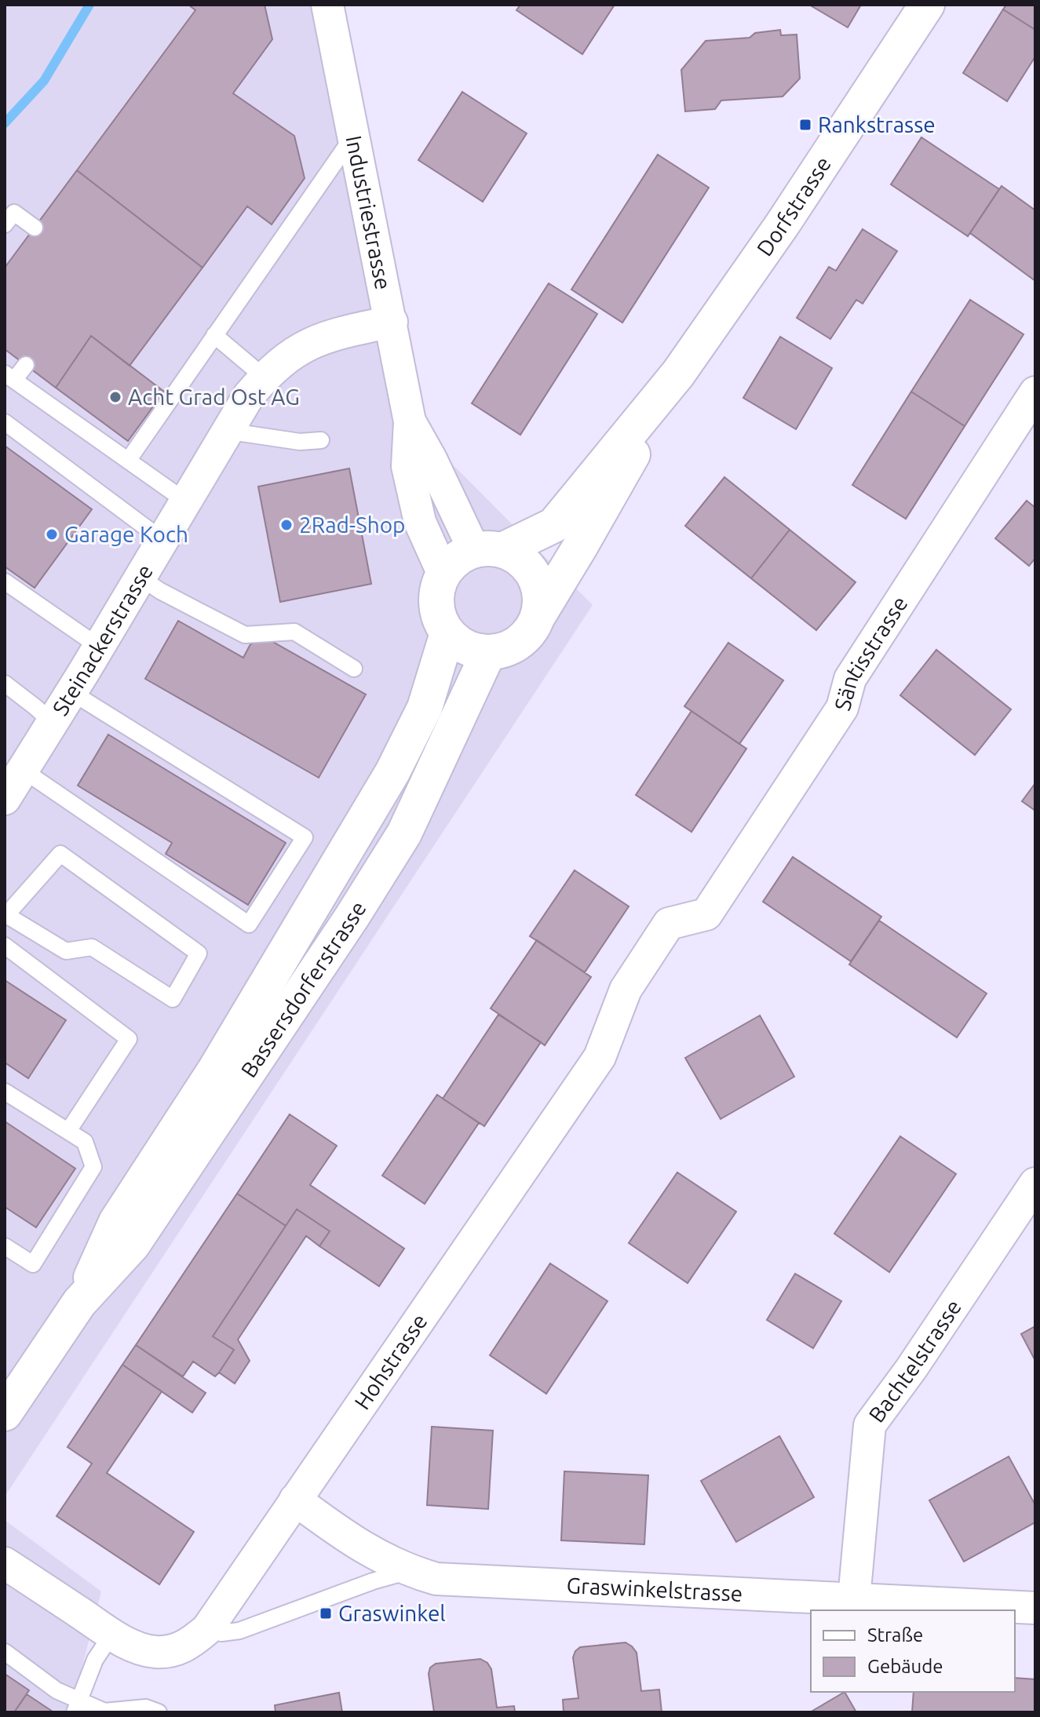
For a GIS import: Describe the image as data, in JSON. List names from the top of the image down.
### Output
{
  "streets": {
    "main road": ["Dorfstrasse", "Bassersdorferstrasse"],
    "street": [
      "Industriestrasse",
      "Steinackerstrasse",
      "Säntisstrasse",
      "Hohstrasse",
      "Bachtelstrasse",
      "Graswinkelstrasse"
    ]
  },
  "crossings": [
    ["Dorfstrasse", "Industriestrasse"],
    ["Dorfstrasse", "Bassersdorferstrasse"],
    ["Industriestrasse", "Steinackerstrasse"],
    ["Industriestrasse", "Bassersdorferstrasse"],
    ["Säntisstrasse", "Hohstrasse"],
    ["Hohstrasse", "Graswinkelstrasse"],
    ["Bachtelstrasse", "Graswinkelstrasse"]
  ],
  "places": {
    "transit": ["Rankstrasse", "Graswinkel"],
    "other": ["Acht Grad Ost AG", "2Rad-Shop", "Garage Koch"]
  },
  "legend": ["Straße", "Gebäude"]
}
